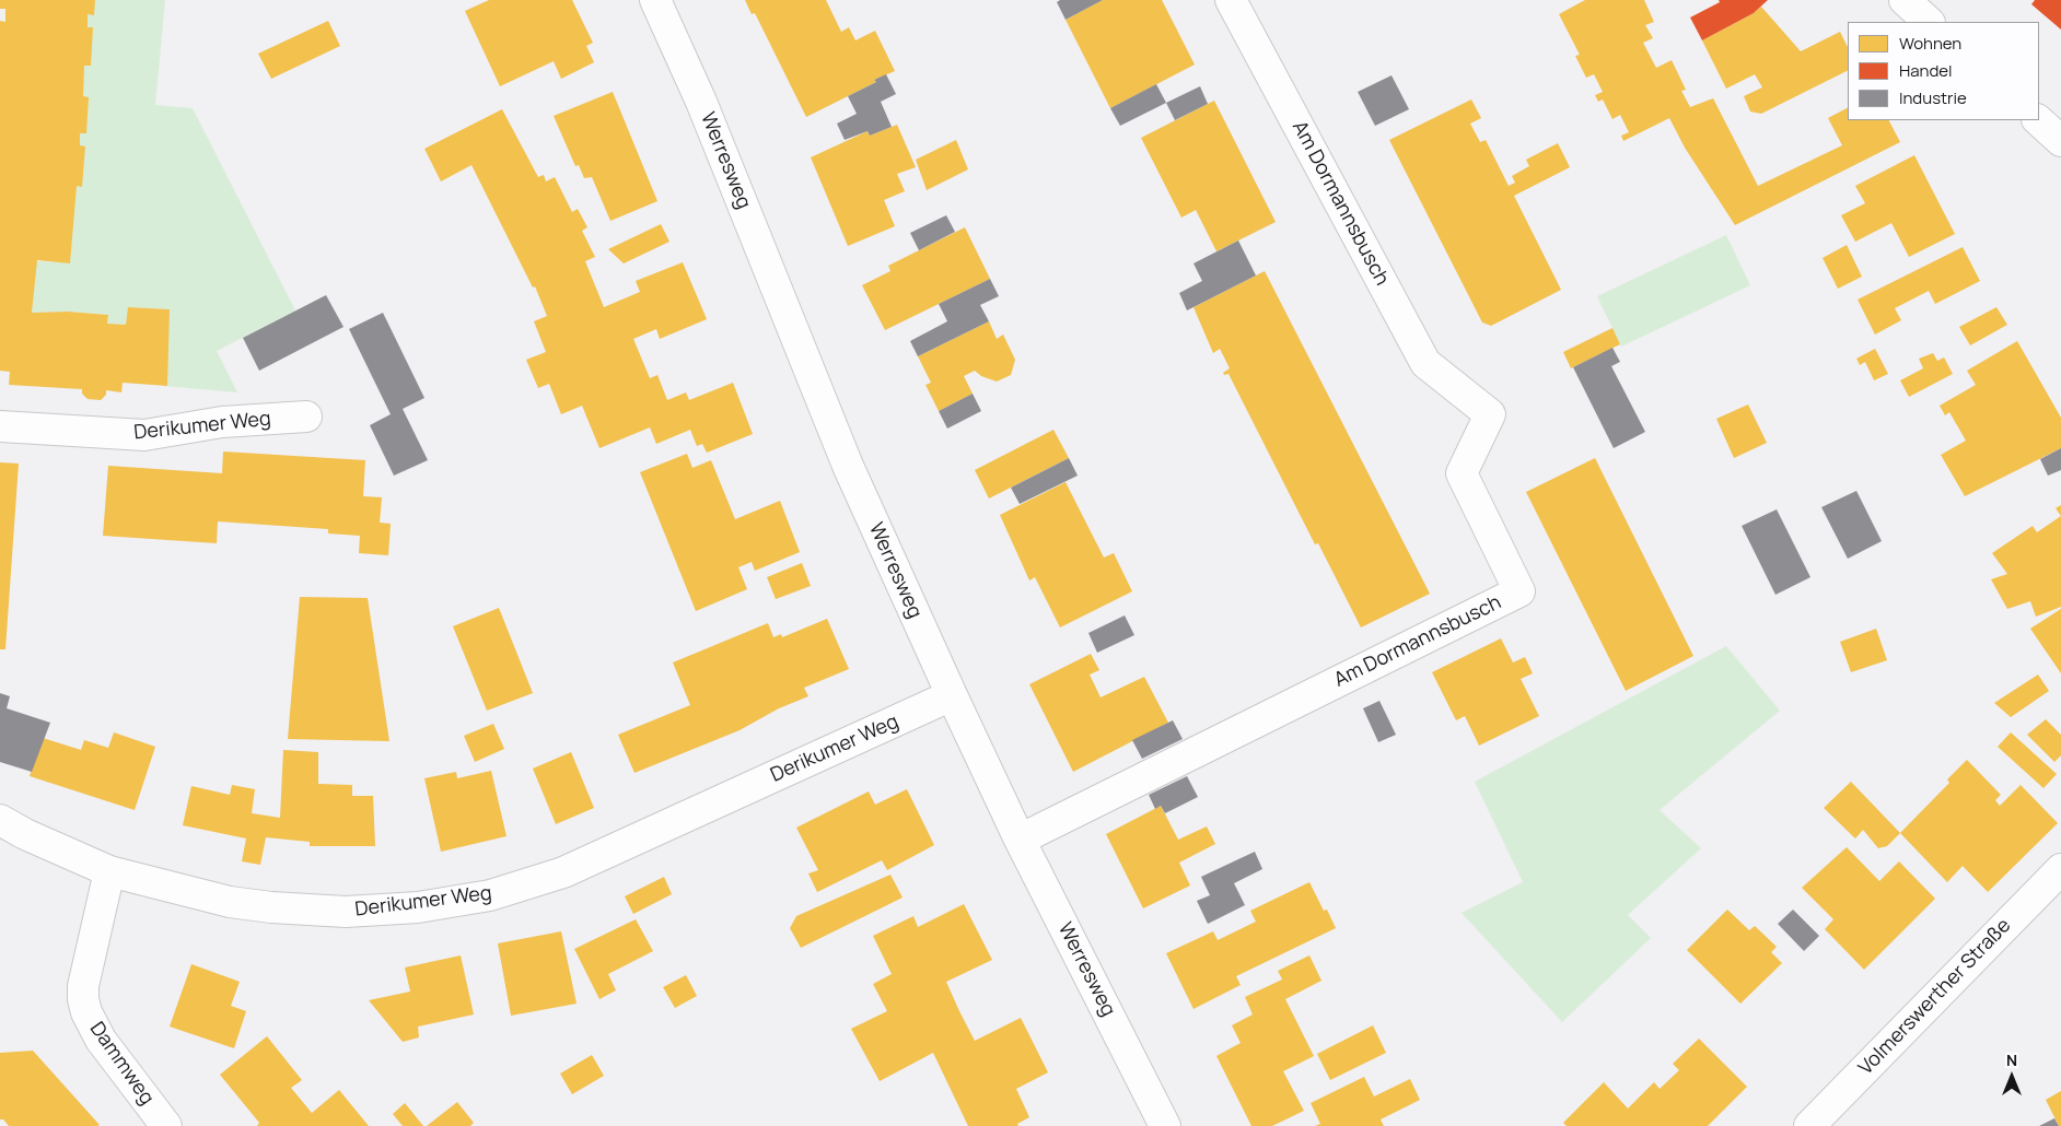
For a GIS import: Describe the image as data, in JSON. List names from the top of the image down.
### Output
{
  "streets": {
    "street": [
      "Werresweg",
      "Am Dormannsbusch",
      "Derikumer Weg",
      "Volmerswerther Straße",
      "Dammweg"
    ]
  },
  "crossings": [
    ["Werresweg", "Am Dormannsbusch"],
    ["Werresweg", "Derikumer Weg"],
    ["Derikumer Weg", "Dammweg"]
  ],
  "legend": ["Wohnen", "Handel", "Industrie"],
  "north": "top"
}
